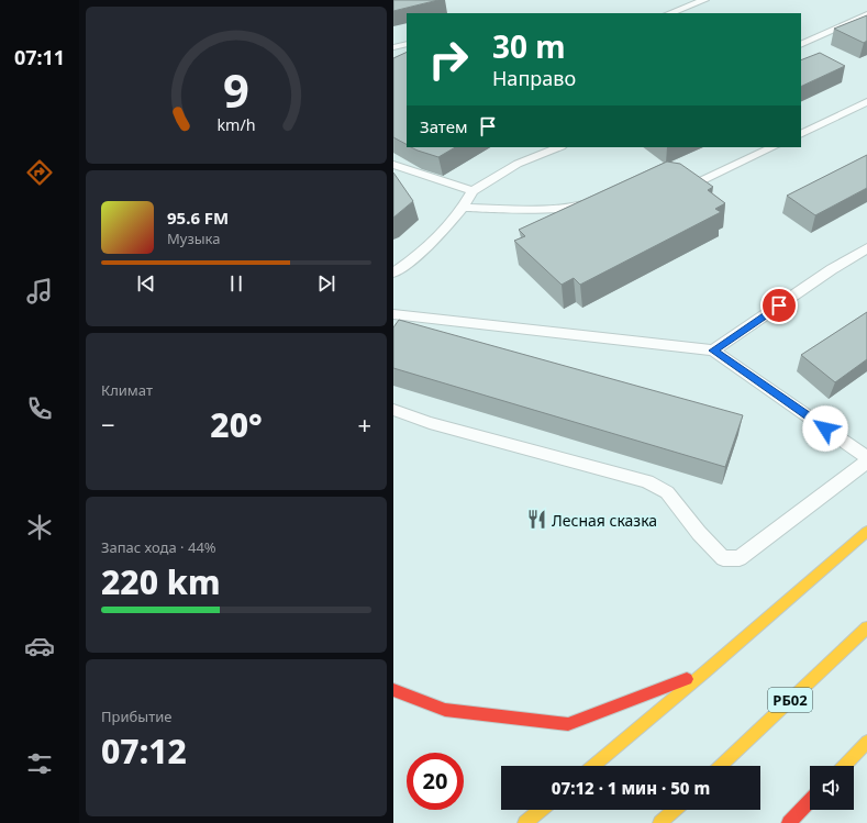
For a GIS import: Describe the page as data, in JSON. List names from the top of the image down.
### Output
{
  "streets": {
    "main road": ["РБ02"]
  },
  "places": {
    "restaurant": ["Лесная сказка"]
  },
  "page": {
    "tabs": "07:11",
    "turn": ["30 m", "Направо"],
    "then": "Затем",
    "song": ["95.6 FM", "Музыка"],
    "tile": [
      "Климат",
      ["Запас хода · 44%", "220 km"],
      ["Прибытие", "07:12"]
    ],
    "heat": ["−", "20°", "+"],
    "limit": "20",
    "trip": "07:12 · 1 мин · 50 m",
    "gauge": ["9", "km/h"]
  }
}
